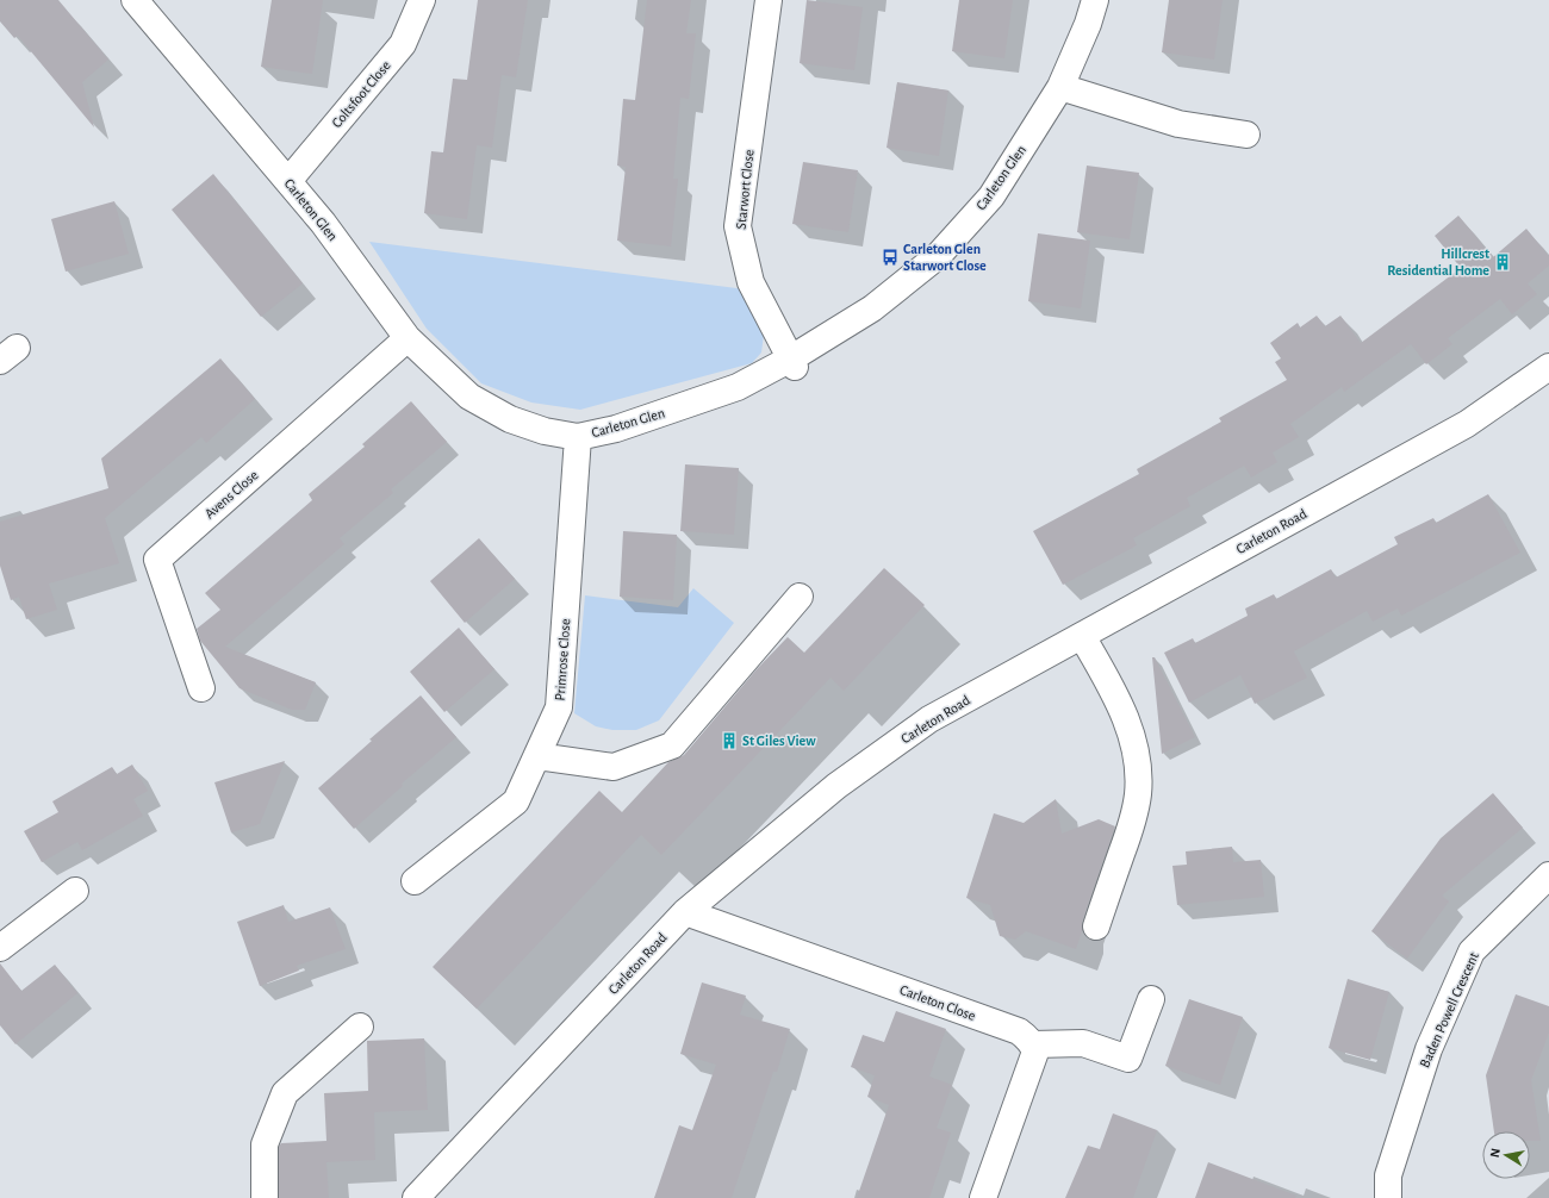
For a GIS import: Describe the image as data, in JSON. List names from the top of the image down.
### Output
{
  "streets": {
    "street": [
      "Coltsfoot Close",
      "Carleton Glen",
      "Starwort Close",
      "Avens Close",
      "Carleton Road",
      "Primrose Close",
      "Carleton Close",
      "Baden Powell Crescent"
    ]
  },
  "crossings": [
    ["Coltsfoot Close", "Carleton Glen"],
    ["Carleton Glen", "Starwort Close"],
    ["Carleton Glen", "Avens Close"],
    ["Carleton Glen", "Primrose Close"],
    ["Carleton Road", "Carleton Close"]
  ],
  "places": {
    "bus stop": ["Carleton Glen Starwort Close"],
    "building": ["Hillcrest Residential Home", "St Giles View"]
  },
  "north": "left"
}
